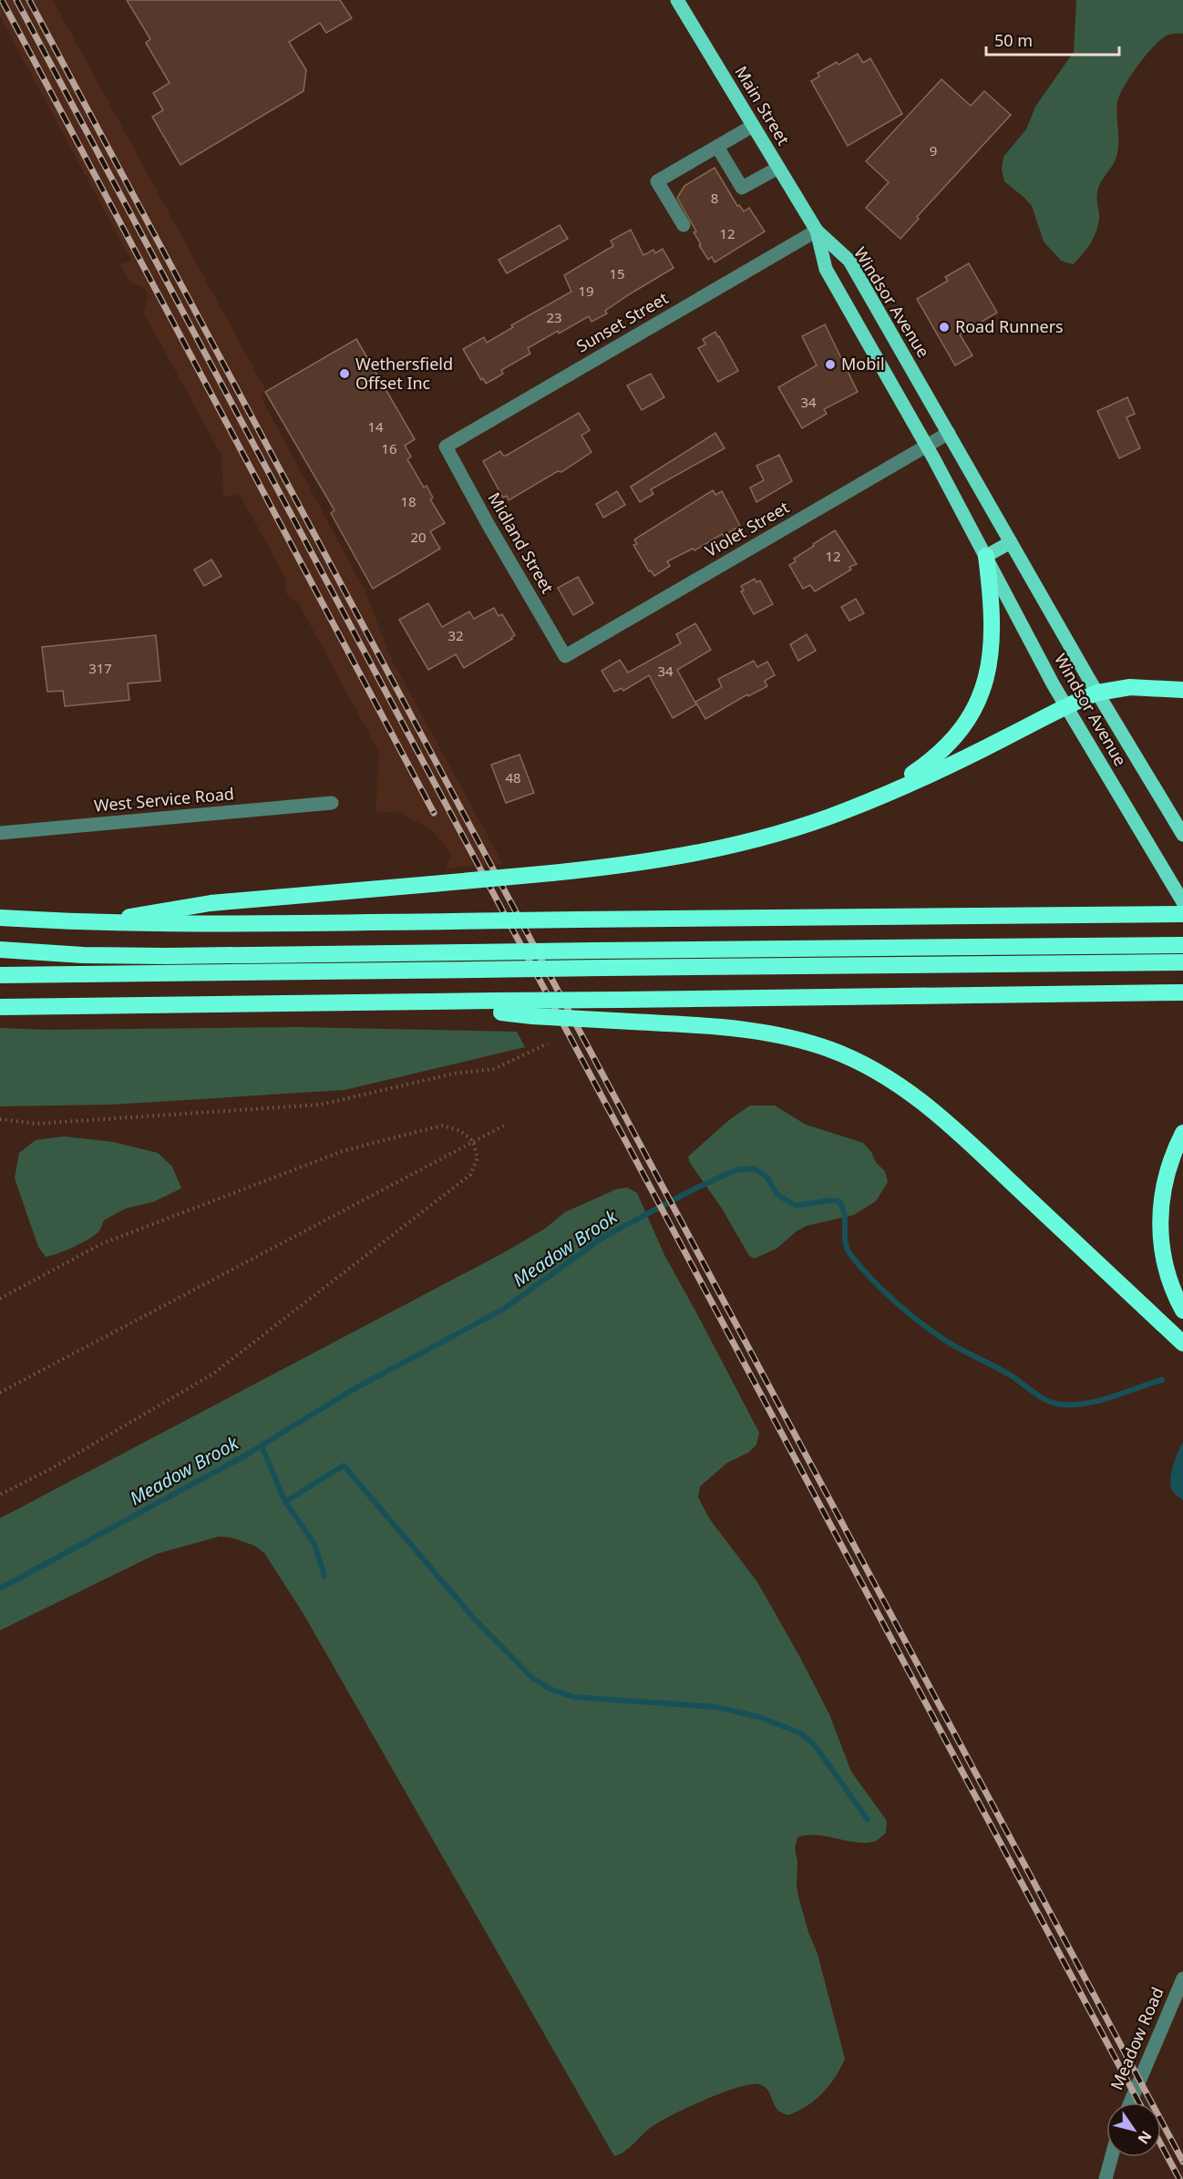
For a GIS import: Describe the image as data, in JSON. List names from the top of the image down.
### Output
{
  "streets": {
    "main road": ["Main Street", "Windsor Avenue"],
    "street": [
      "Sunset Street",
      "Violet Street",
      "Midland Street",
      "West Service Road",
      "Meadow Road"
    ]
  },
  "crossings": [
    ["Main Street", "Windsor Avenue"],
    ["Main Street", "Sunset Street"],
    ["Windsor Avenue", "Sunset Street"],
    ["Windsor Avenue", "Violet Street"],
    ["Sunset Street", "Midland Street"],
    ["Violet Street", "Midland Street"]
  ],
  "water": ["Meadow Brook"],
  "places": ["Road Runners", "Mobil", "Wethersfield Offset Inc"],
  "house_numbers": [
    "9",
    "8",
    "12",
    "15",
    "19",
    "23",
    "34",
    "14",
    "16",
    "18",
    "20",
    "12",
    "32",
    "317",
    "34",
    "48"
  ],
  "scale_bar": "50 m",
  "north": "bottom right"
}
